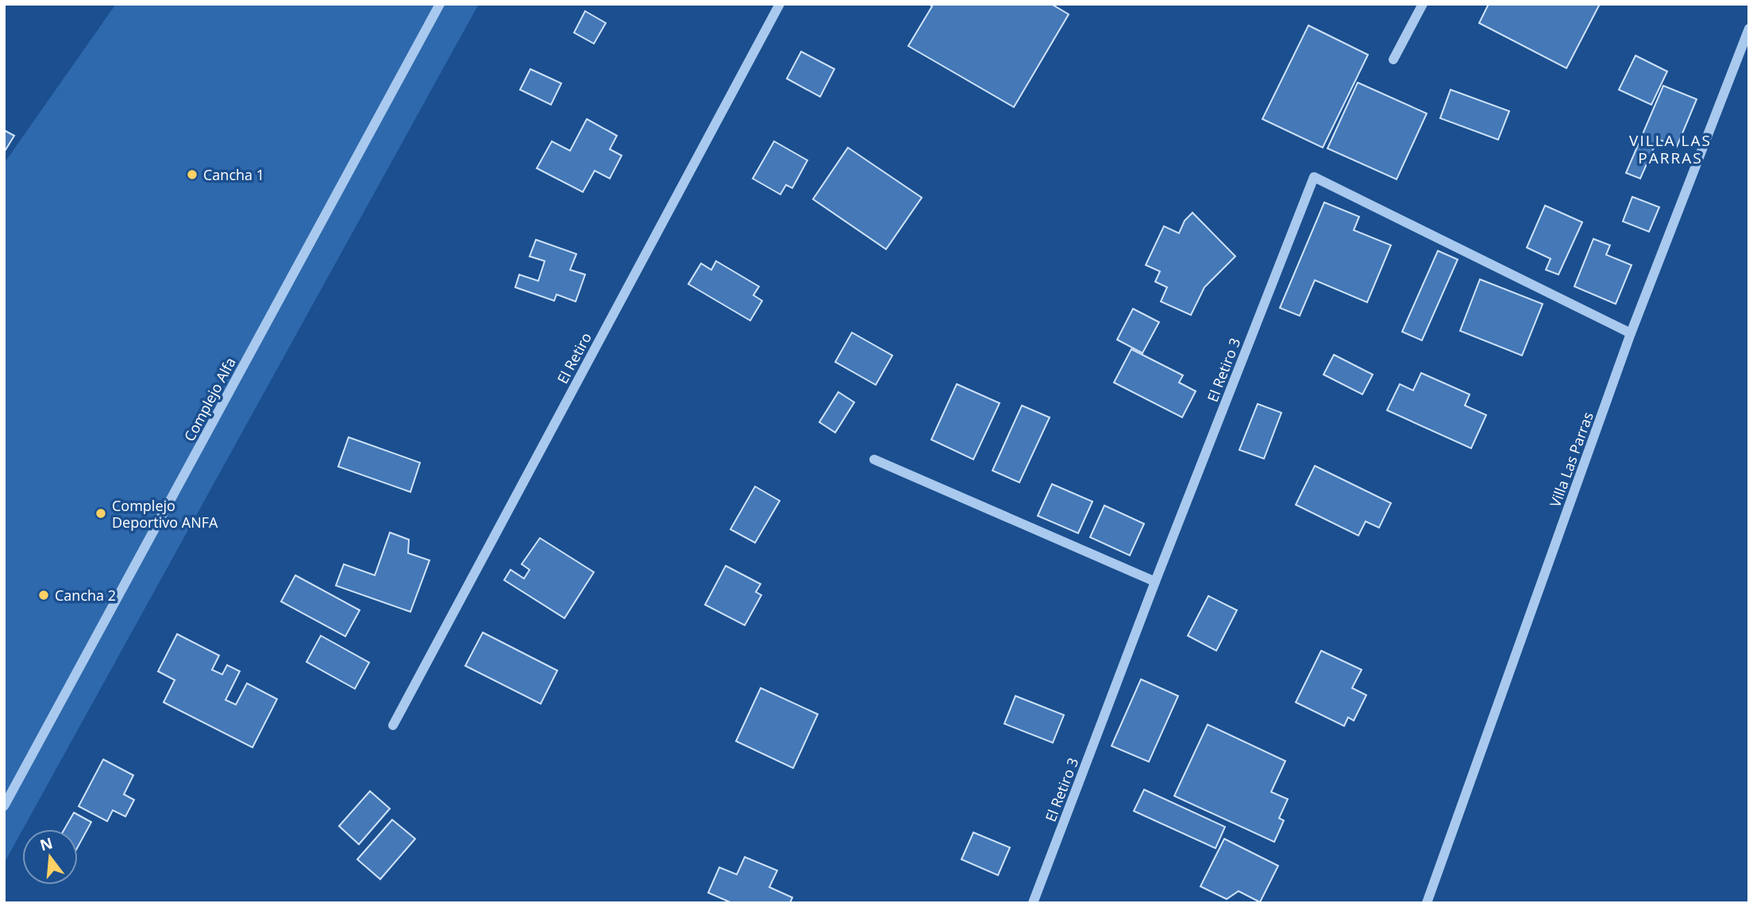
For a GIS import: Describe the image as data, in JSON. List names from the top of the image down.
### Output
{
  "streets": {
    "street": [
      "El Retiro",
      "El Retiro 3",
      "Complejo Alfa",
      "Villa Las Parras"
    ]
  },
  "crossings": [
    ["El Retiro 3", "Villa Las Parras"]
  ],
  "districts": ["VILLA LAS PARRAS"],
  "places": ["Cancha 1", "Complejo Deportivo ANFA", "Cancha 2"],
  "north": "top"
}
